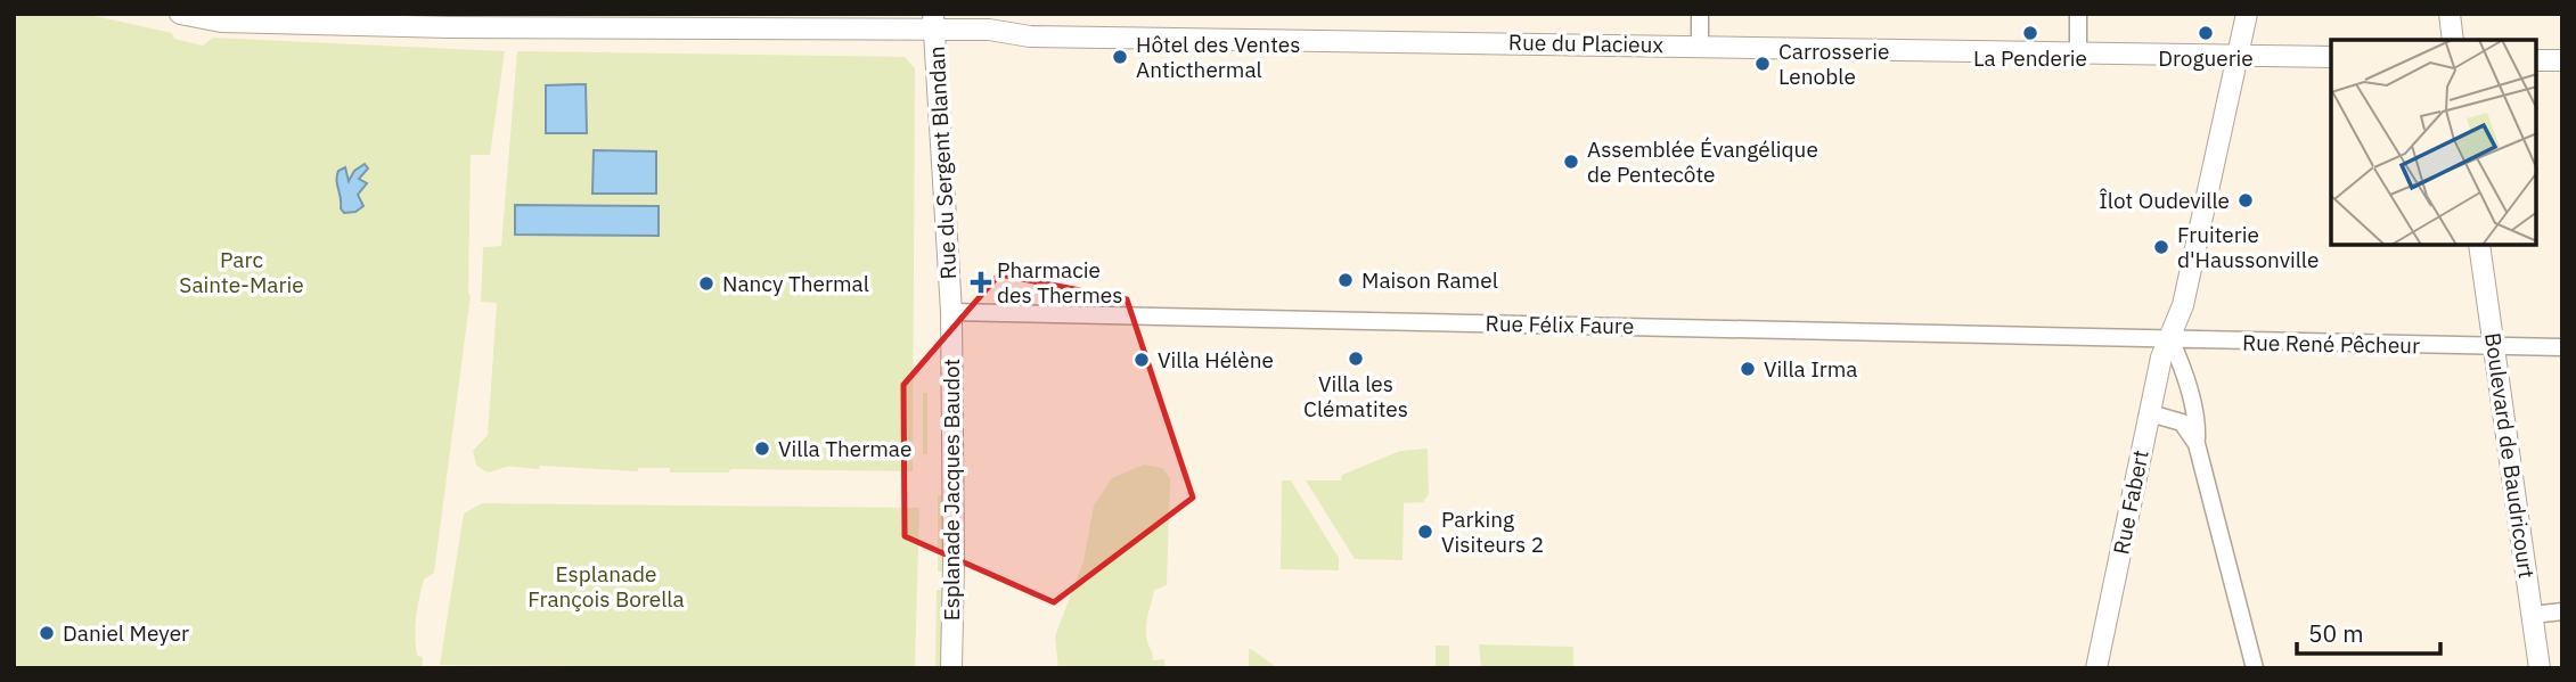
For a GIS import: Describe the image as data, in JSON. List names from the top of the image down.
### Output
{
  "streets": {
    "street": [
      "Rue du Placieux",
      "Rue du Sergent Blandan",
      "Rue Félix Faure",
      "Rue René Pêcheur",
      "Boulevard de Baudricourt",
      "Esplanade Jacques Baudot",
      "Rue Fabert"
    ]
  },
  "crossings": [
    ["Rue du Placieux", "Rue du Sergent Blandan"],
    ["Rue du Placieux", "Rue Fabert"],
    ["Rue du Sergent Blandan", "Rue Félix Faure"],
    ["Rue du Sergent Blandan", "Esplanade Jacques Baudot"],
    ["Rue Félix Faure", "Rue René Pêcheur"],
    ["Rue Félix Faure", "Esplanade Jacques Baudot"],
    ["Rue Félix Faure", "Rue Fabert"],
    ["Rue René Pêcheur", "Boulevard de Baudricourt"],
    ["Rue René Pêcheur", "Rue Fabert"]
  ],
  "parks": ["Parc Sainte-Marie", "Esplanade François Borella"],
  "places": {
    "other": [
      "La Penderie",
      "Droguerie",
      "Hôtel des Ventes Anticthermal",
      "Carrosserie Lenoble",
      "Assemblée Évangélique de Pentecôte",
      "Îlot Oudeville",
      "Fruiterie d'Haussonville",
      "Maison Ramel",
      "Nancy Thermal",
      "Villa les Clématites",
      "Villa Hélène",
      "Villa Irma",
      "Villa Thermae",
      "Parking Visiteurs 2",
      "Daniel Meyer"
    ],
    "health": ["Pharmacie des Thermes"]
  },
  "scale_bar": "50 m"
}
